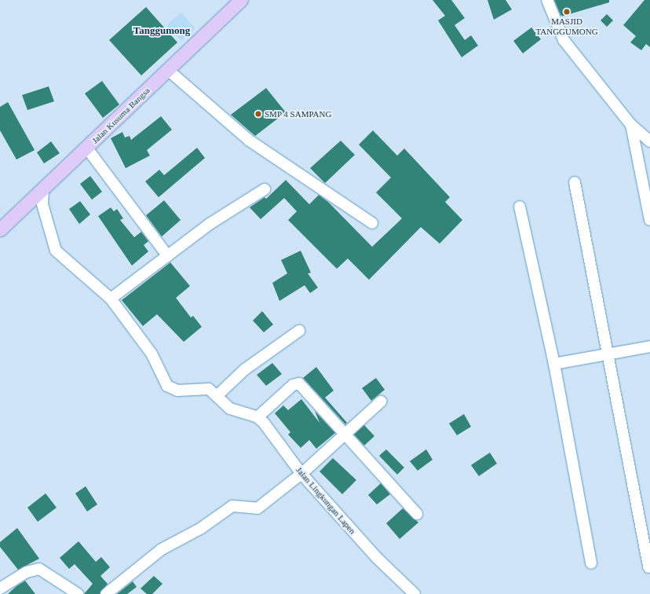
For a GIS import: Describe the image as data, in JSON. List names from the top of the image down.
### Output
{
  "streets": {
    "main road": ["Jalan Kusuma Bangsa"],
    "street": ["Jalan Lingkungan Lapen"]
  },
  "districts": ["Tanggumong"],
  "places": ["MASJID TANGGUMONG", "SMP 4 SAMPANG"]
}
